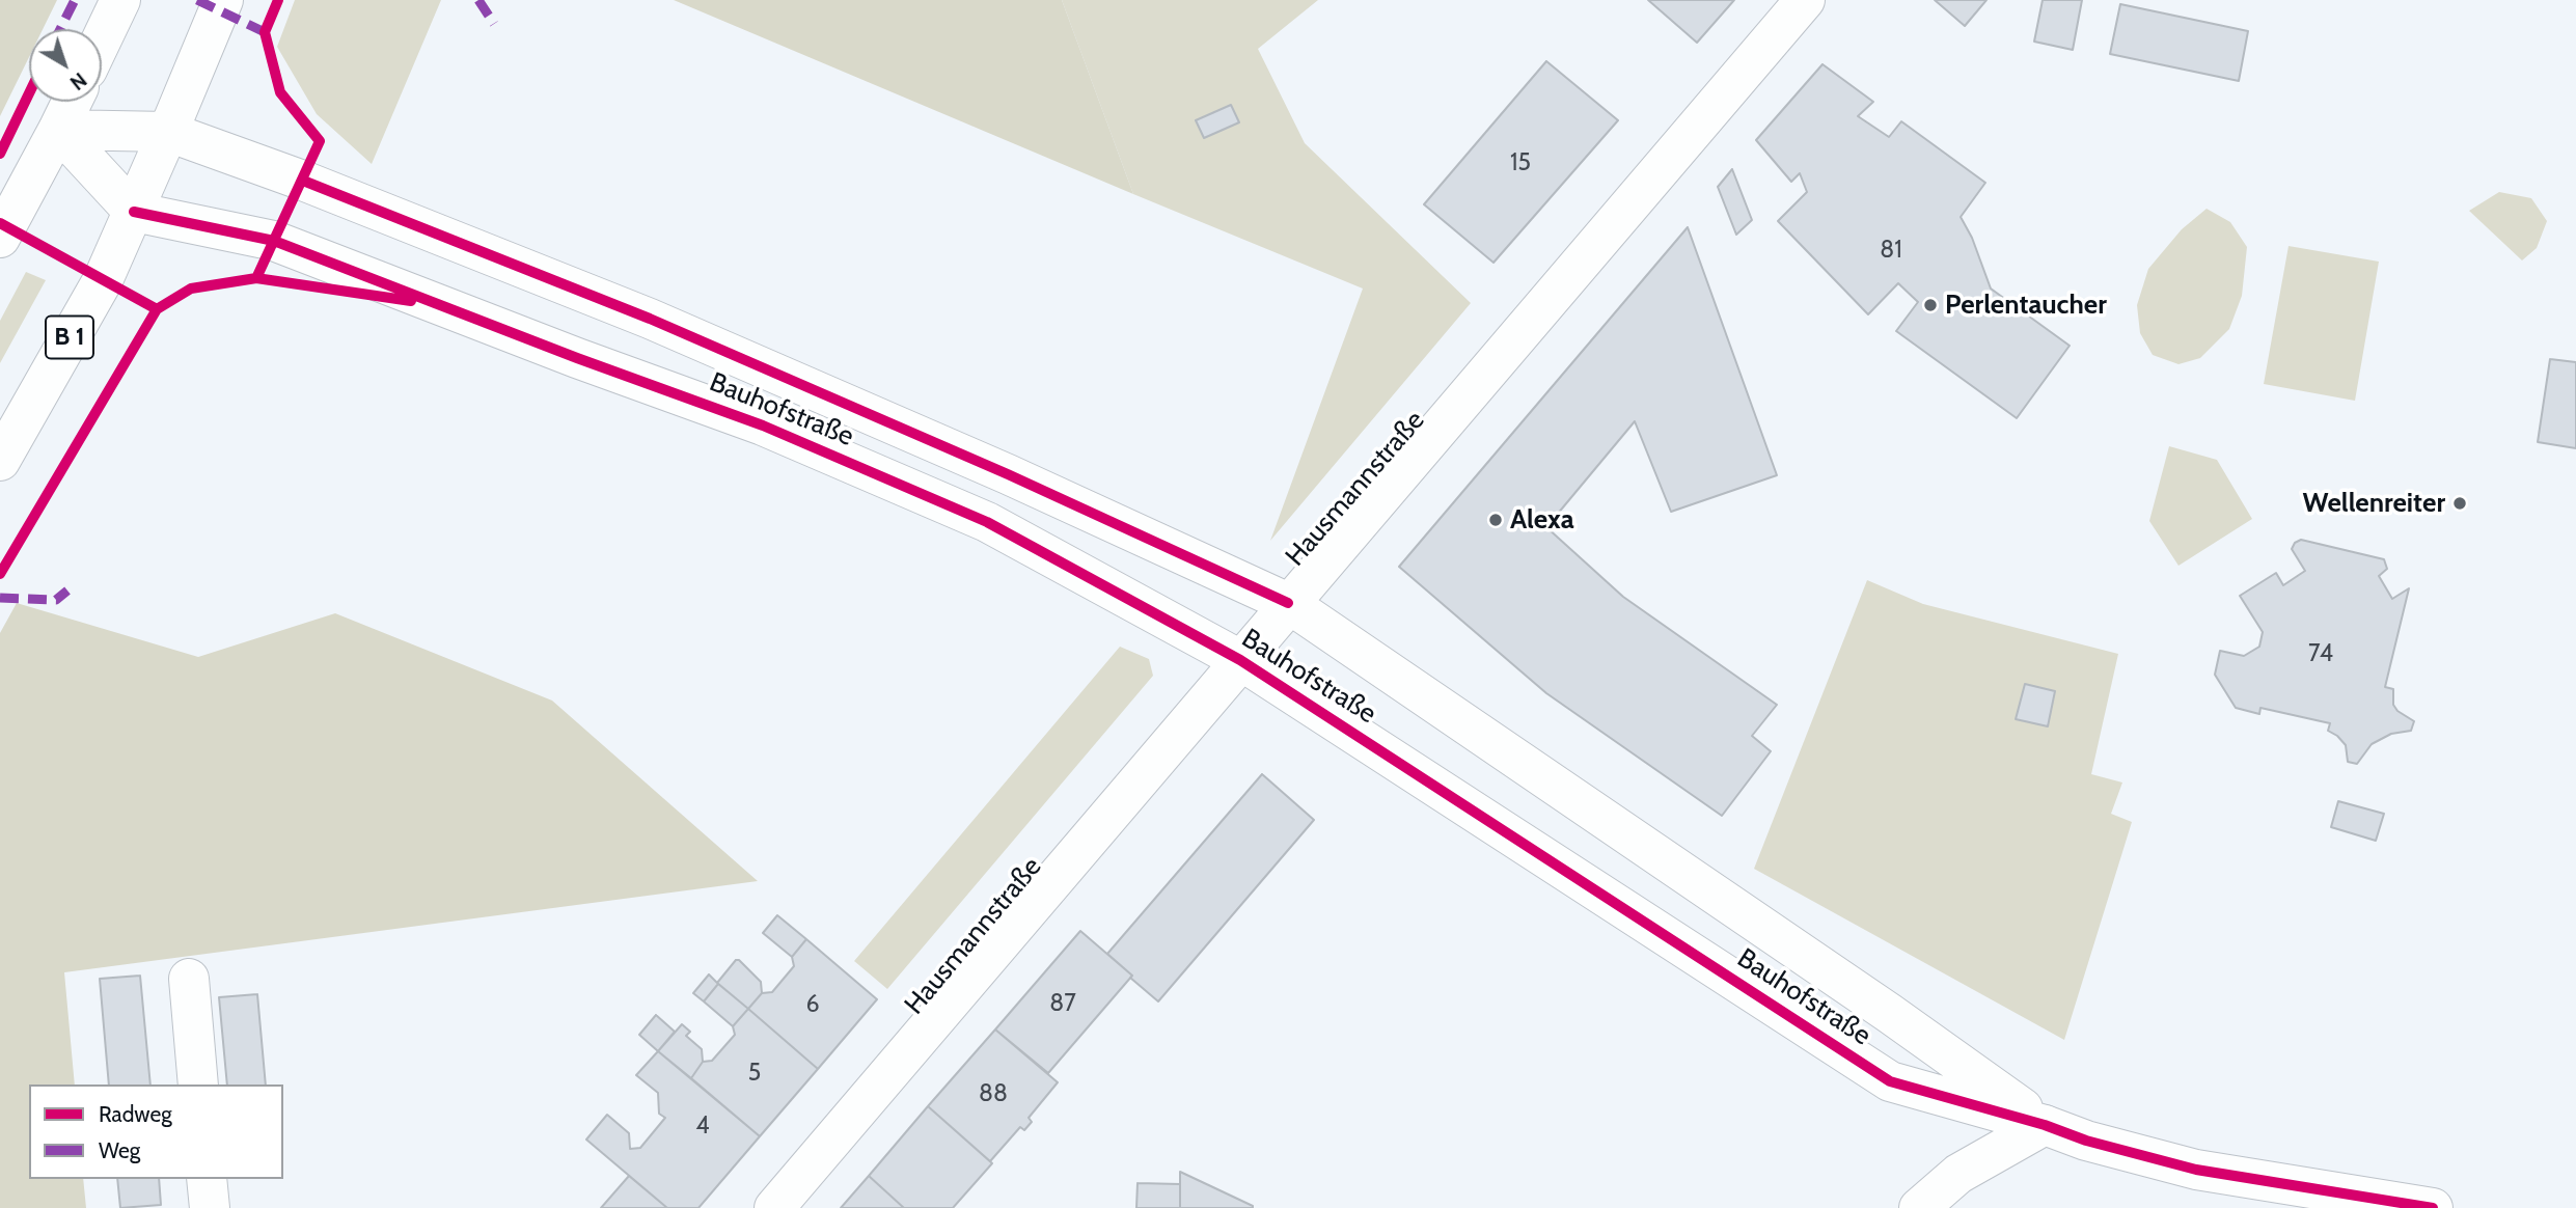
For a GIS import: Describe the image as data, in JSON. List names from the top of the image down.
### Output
{
  "streets": {
    "street": ["B 1", "Bauhofstraße", "Hausmannstraße"]
  },
  "crossings": [
    ["B 1", "Bauhofstraße"],
    ["Bauhofstraße", "Hausmannstraße"]
  ],
  "places": ["Perlentaucher", "Wellenreiter", "Alexa"],
  "house_numbers": [
    "15",
    "81",
    "74",
    "87",
    "6",
    "5",
    "88",
    "4"
  ],
  "legend": ["Radweg", "Weg"],
  "north": "bottom right"
}
